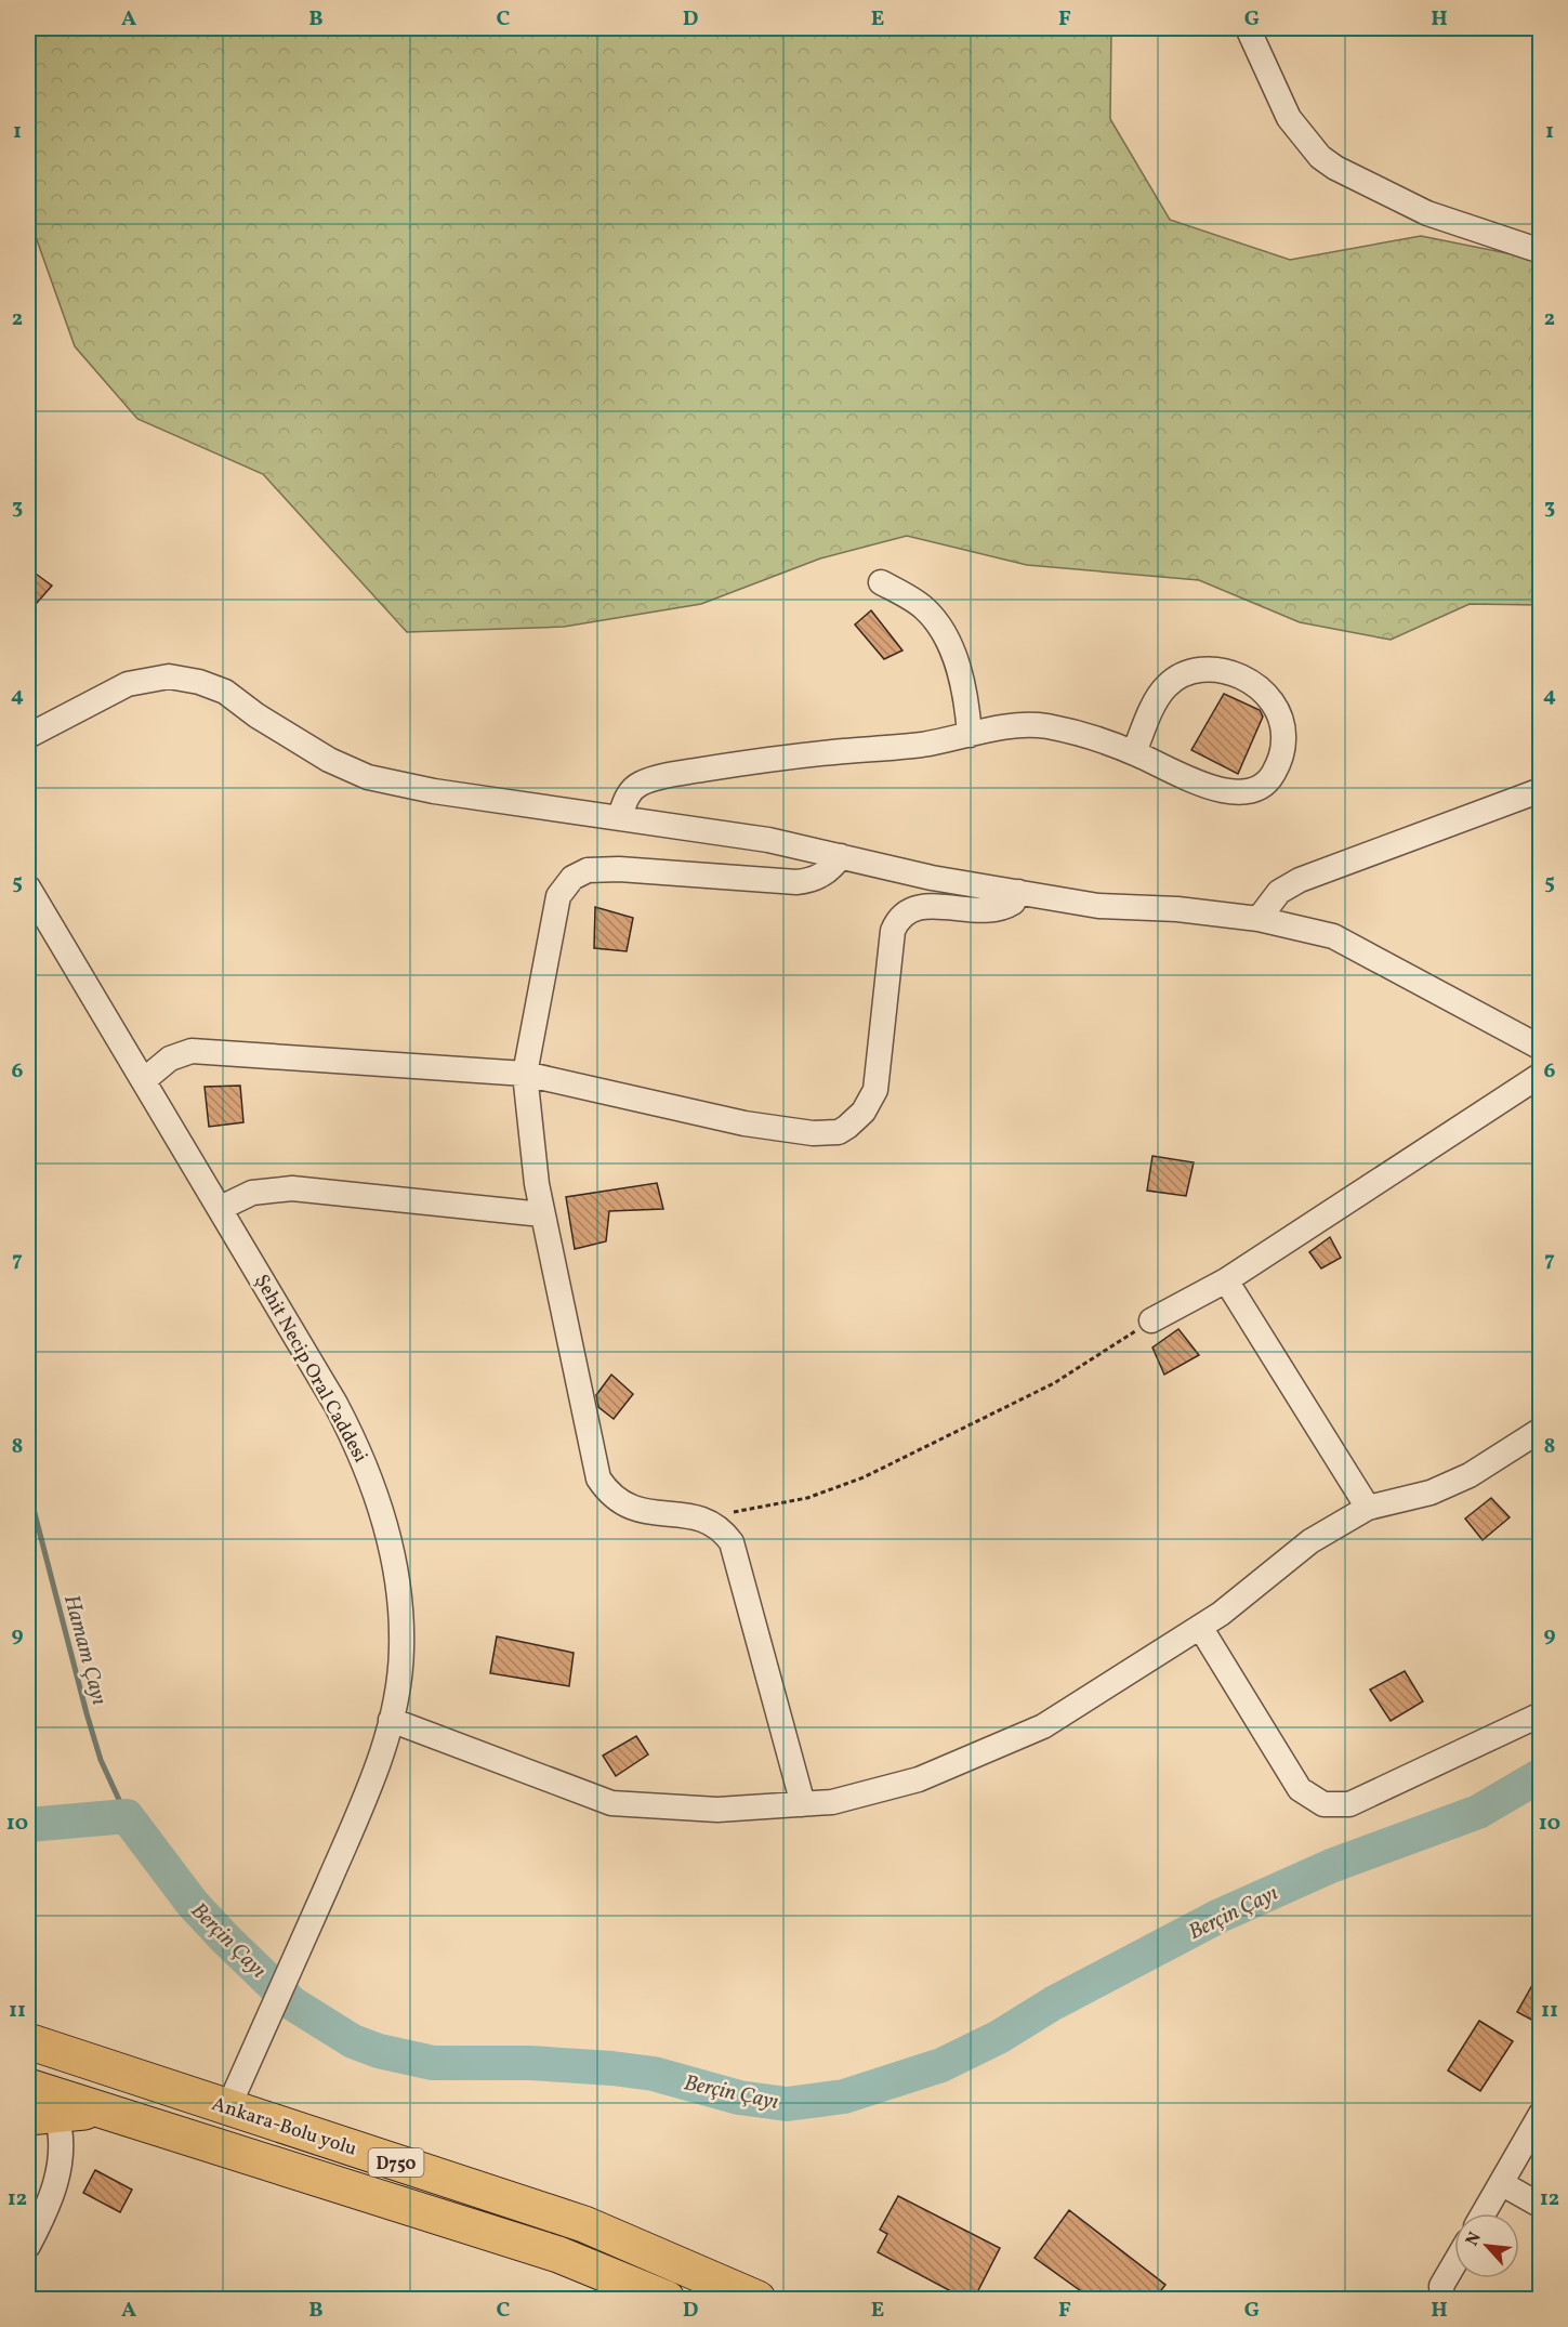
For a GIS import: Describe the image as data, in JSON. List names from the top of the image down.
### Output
{
  "streets": {
    "highway": ["Ankara-Bolu yolu", "D750"],
    "street": ["Şehit Necip Oral Caddesi"]
  },
  "crossings": [
    ["Şehit Necip Oral Caddesi", "Ankara-Bolu yolu"]
  ],
  "water": ["Hamam Çayı", "Berçin Çayı"],
  "north": "top left",
  "grid": {
    "columns": [
      "A",
      "B",
      "C",
      "D",
      "E",
      "F",
      "G",
      "H"
    ],
    "rows": [
      "1",
      "2",
      "3",
      "4",
      "5",
      "6",
      "7",
      "8",
      "9",
      "10",
      "11",
      "12"
    ]
  }
}
